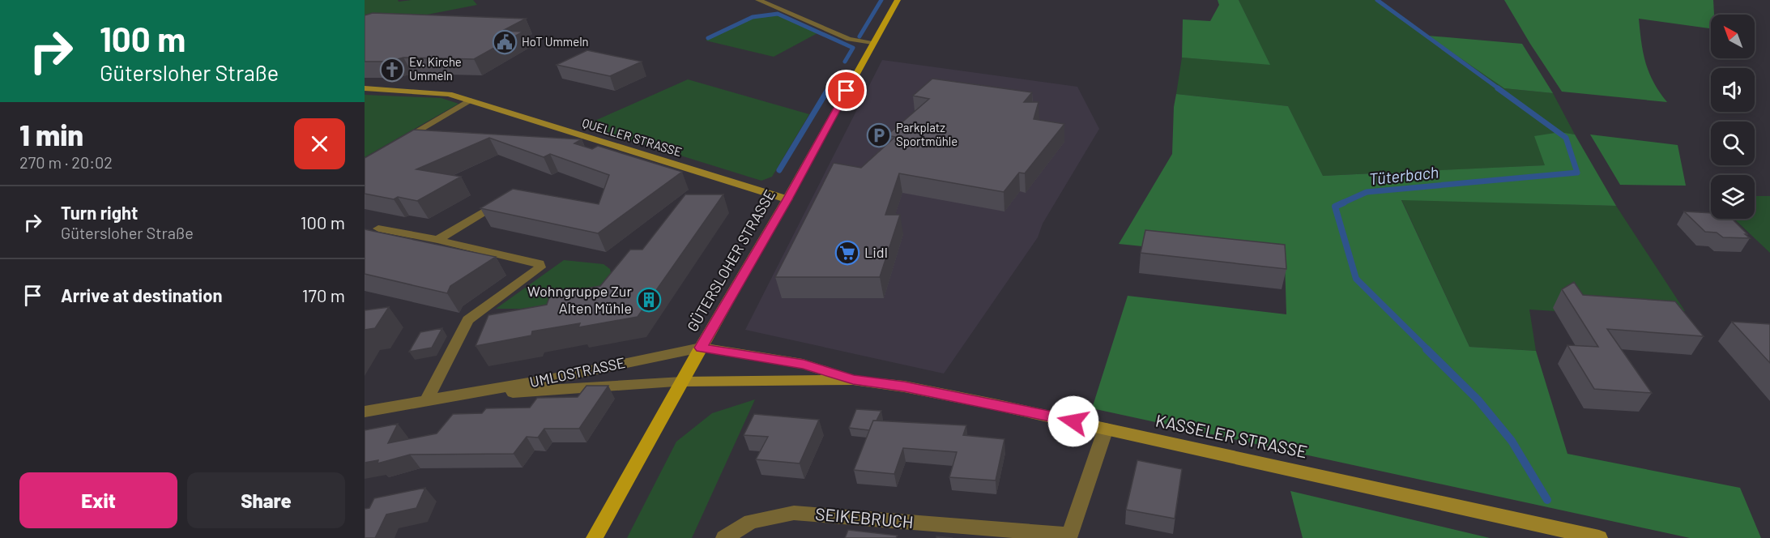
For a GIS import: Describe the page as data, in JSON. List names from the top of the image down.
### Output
{
  "streets": {
    "main road": ["GÜTERSLOHER STRASSE"],
    "street": [
      "QUELLER STRASSE",
      "UMLOSTRASSE",
      "KASSELER STRASSE",
      "SEIKEBRUCH"
    ]
  },
  "crossings": [
    ["QUELLER STRASSE", "GÜTERSLOHER STRASSE"],
    ["GÜTERSLOHER STRASSE", "UMLOSTRASSE"],
    ["GÜTERSLOHER STRASSE", "KASSELER STRASSE"],
    ["UMLOSTRASSE", "KASSELER STRASSE"]
  ],
  "water": ["Tüterbach"],
  "places": {
    "public building": ["HoT Ummeln"],
    "church": ["Ev. Kirche Ummeln"],
    "parking": ["Parkplatz Sportmühle"],
    "supermarket": ["Lidl"],
    "building": ["Wohngruppe Zur Alten Mühle"]
  },
  "north": "top left",
  "page": {
    "turn": ["100 m", "Gütersloher Straße"],
    "heading": ["1 min", "270 m · 20:02"],
    "list": [
      {
        "name": "Turn right",
        "note": "Gütersloher Straße",
        "value": "100 m"
      },
      {
        "name": "Arrive at destination",
        "value": "170 m"
      }
    ],
    "buttons": ["Exit", "Share"]
  }
}
